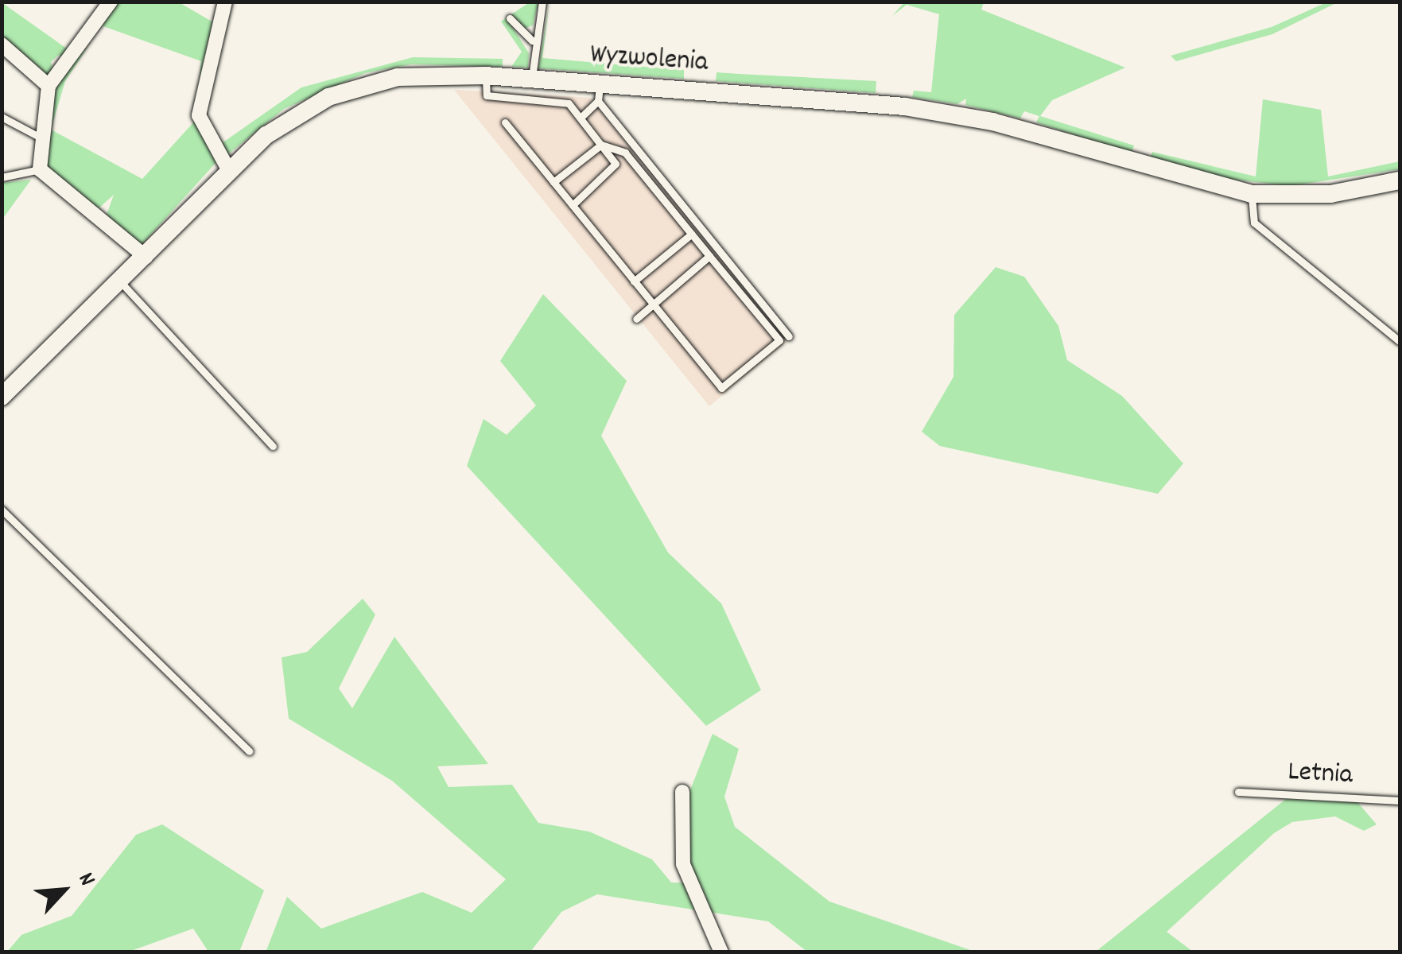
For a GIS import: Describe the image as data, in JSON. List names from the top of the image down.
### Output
{
  "streets": {
    "street": ["Wyzwolenia"],
    "lane": ["Letnia"]
  },
  "north": "top right"
}
